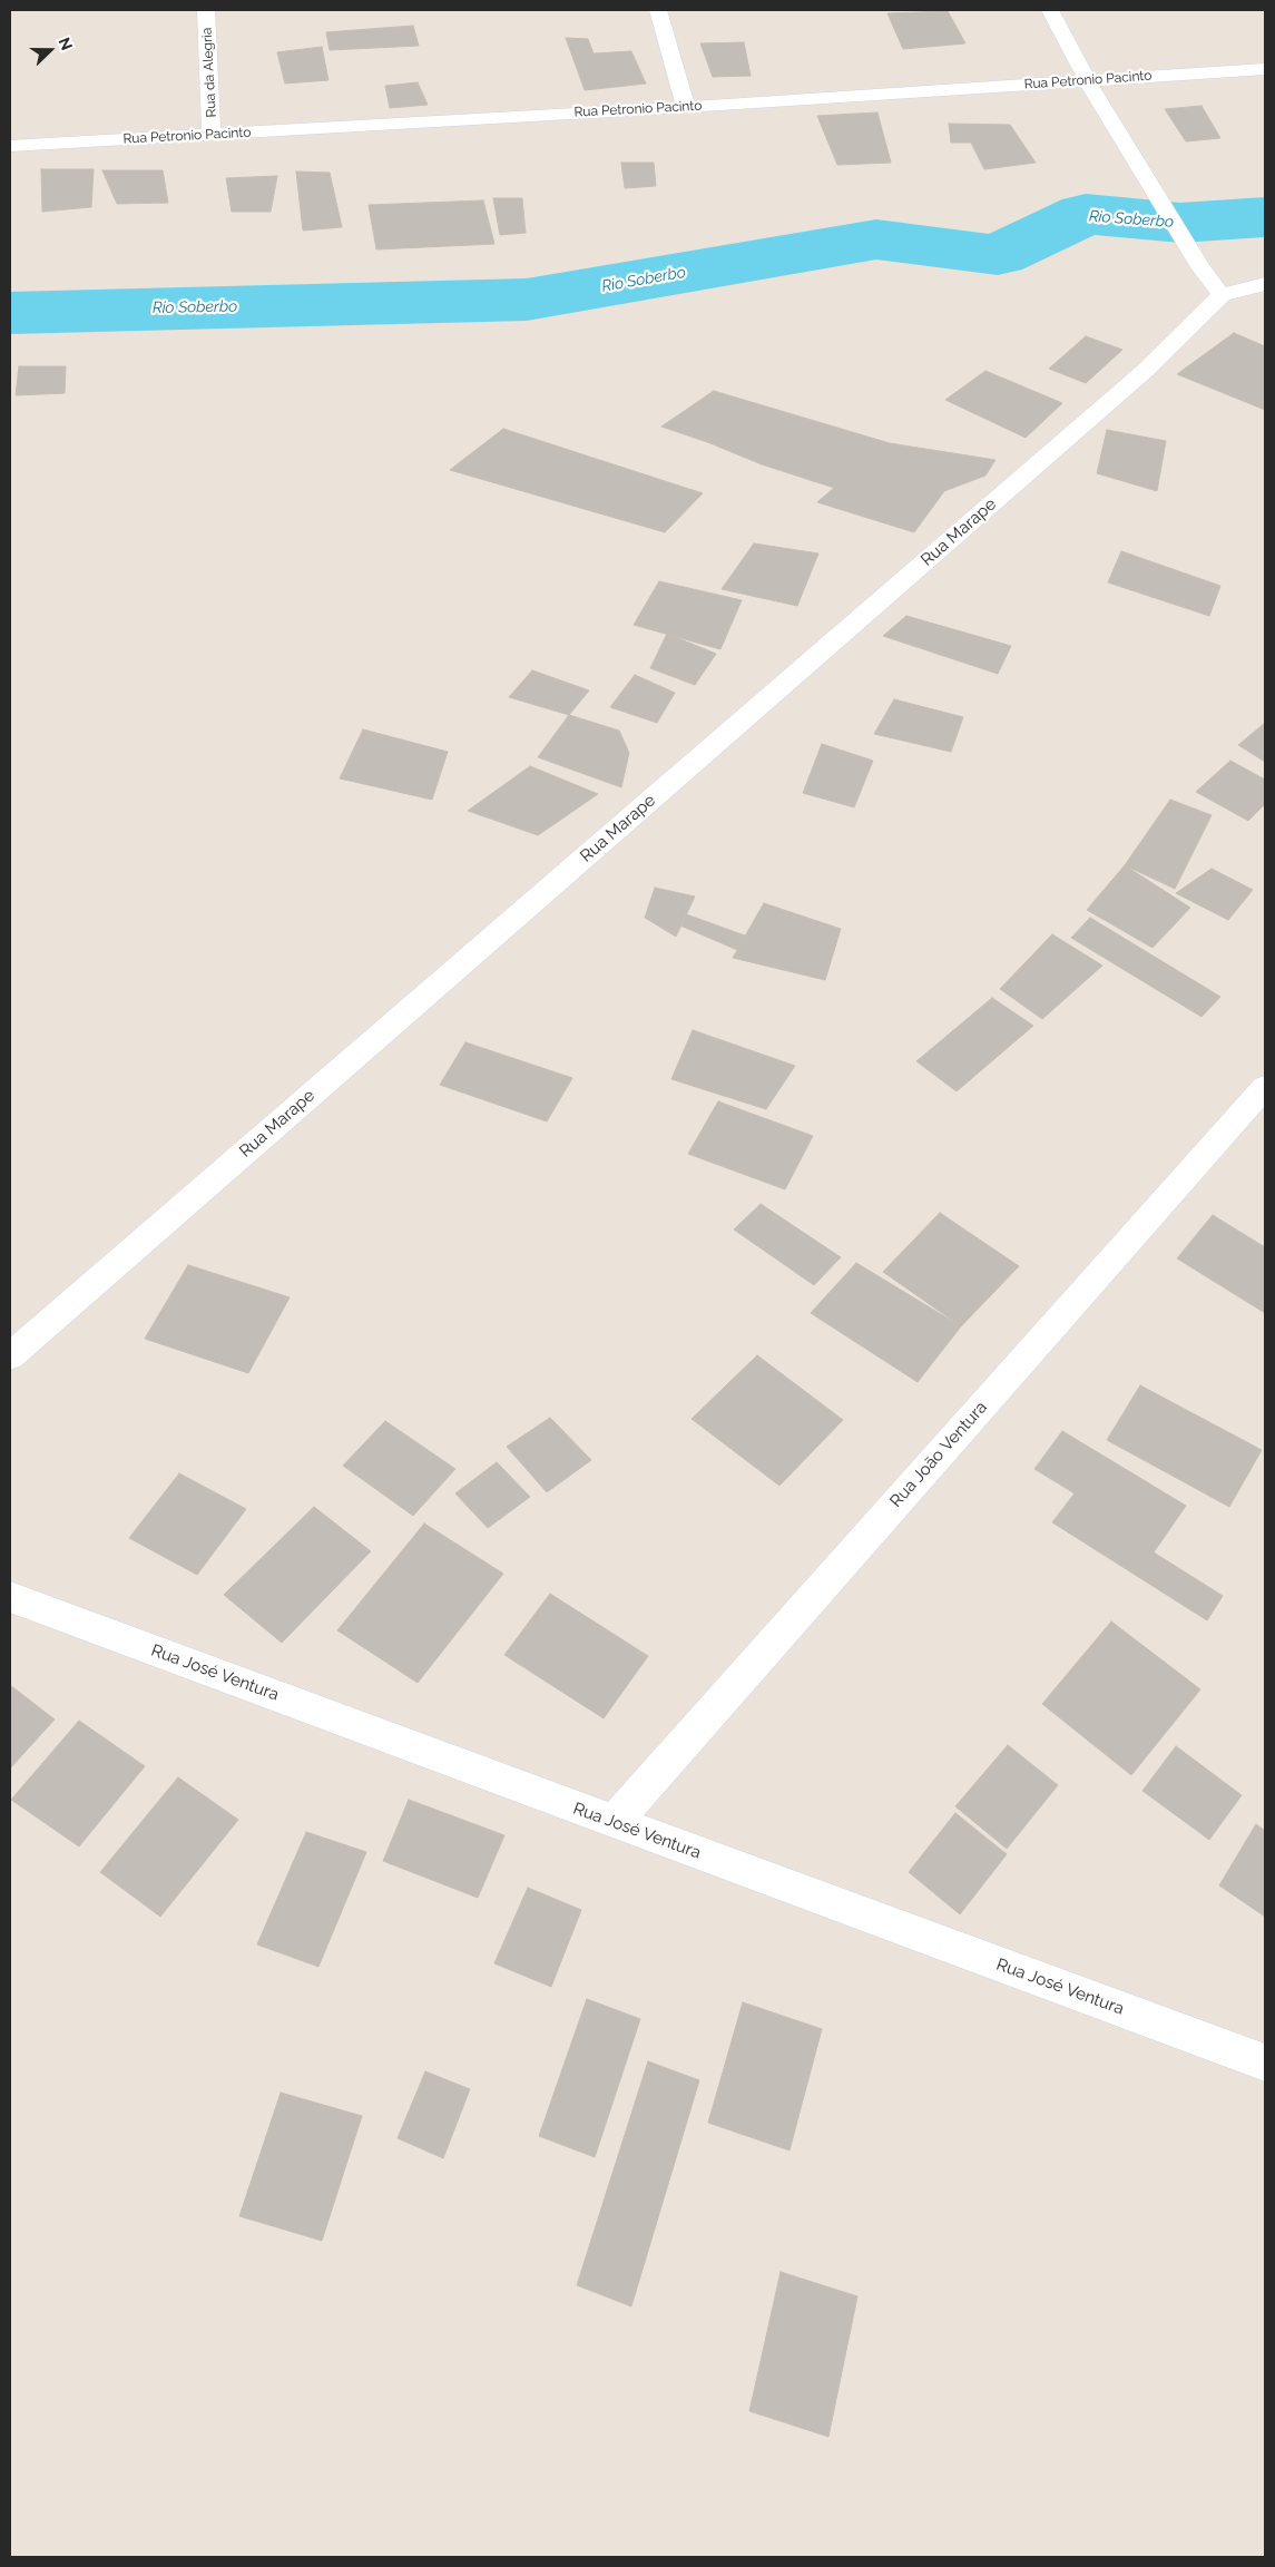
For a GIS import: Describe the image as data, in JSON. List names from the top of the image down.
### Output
{
  "streets": {
    "street": [
      "Rua da Alegria",
      "Rua Petronio Pacinto",
      "Rua Marape",
      "Rua João Ventura",
      "Rua José Ventura"
    ]
  },
  "crossings": [
    ["Rua da Alegria", "Rua Petronio Pacinto"],
    ["Rua João Ventura", "Rua José Ventura"]
  ],
  "water": ["Rio Soberbo"],
  "north": "right"
}
